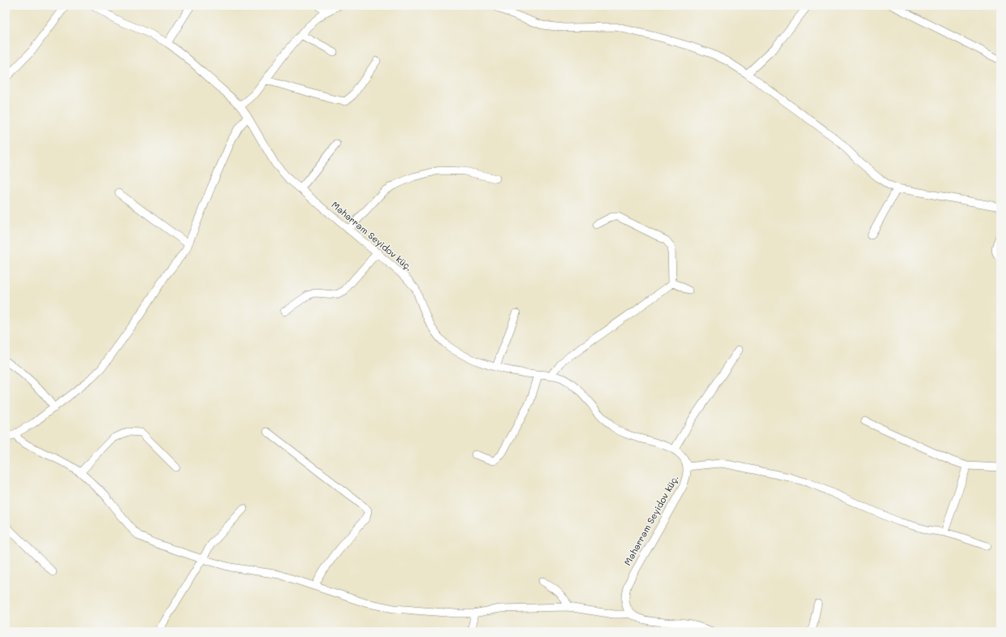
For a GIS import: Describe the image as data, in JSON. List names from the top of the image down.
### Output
{
  "streets": {
    "street": ["Məhərrəm Seyidov küç."]
  }
}
